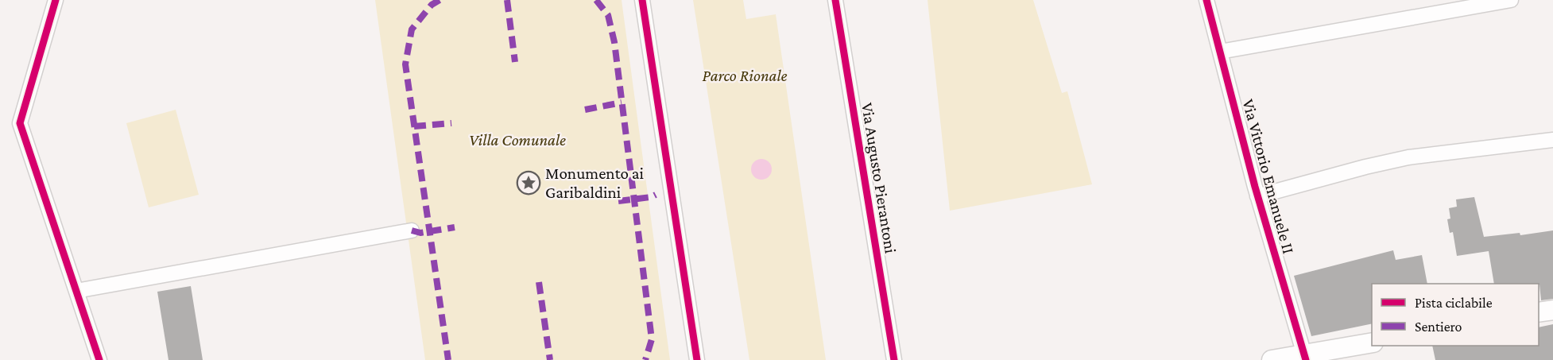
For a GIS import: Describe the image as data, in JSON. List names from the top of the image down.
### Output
{
  "streets": {
    "street": ["Via Vittorio Emanuele II", "Via Augusto Pierantoni"]
  },
  "parks": ["Parco Rionale", "Villa Comunale"],
  "places": {
    "place": ["Monumento ai Garibaldini"]
  },
  "legend": ["Pista ciclabile", "Sentiero"]
}
